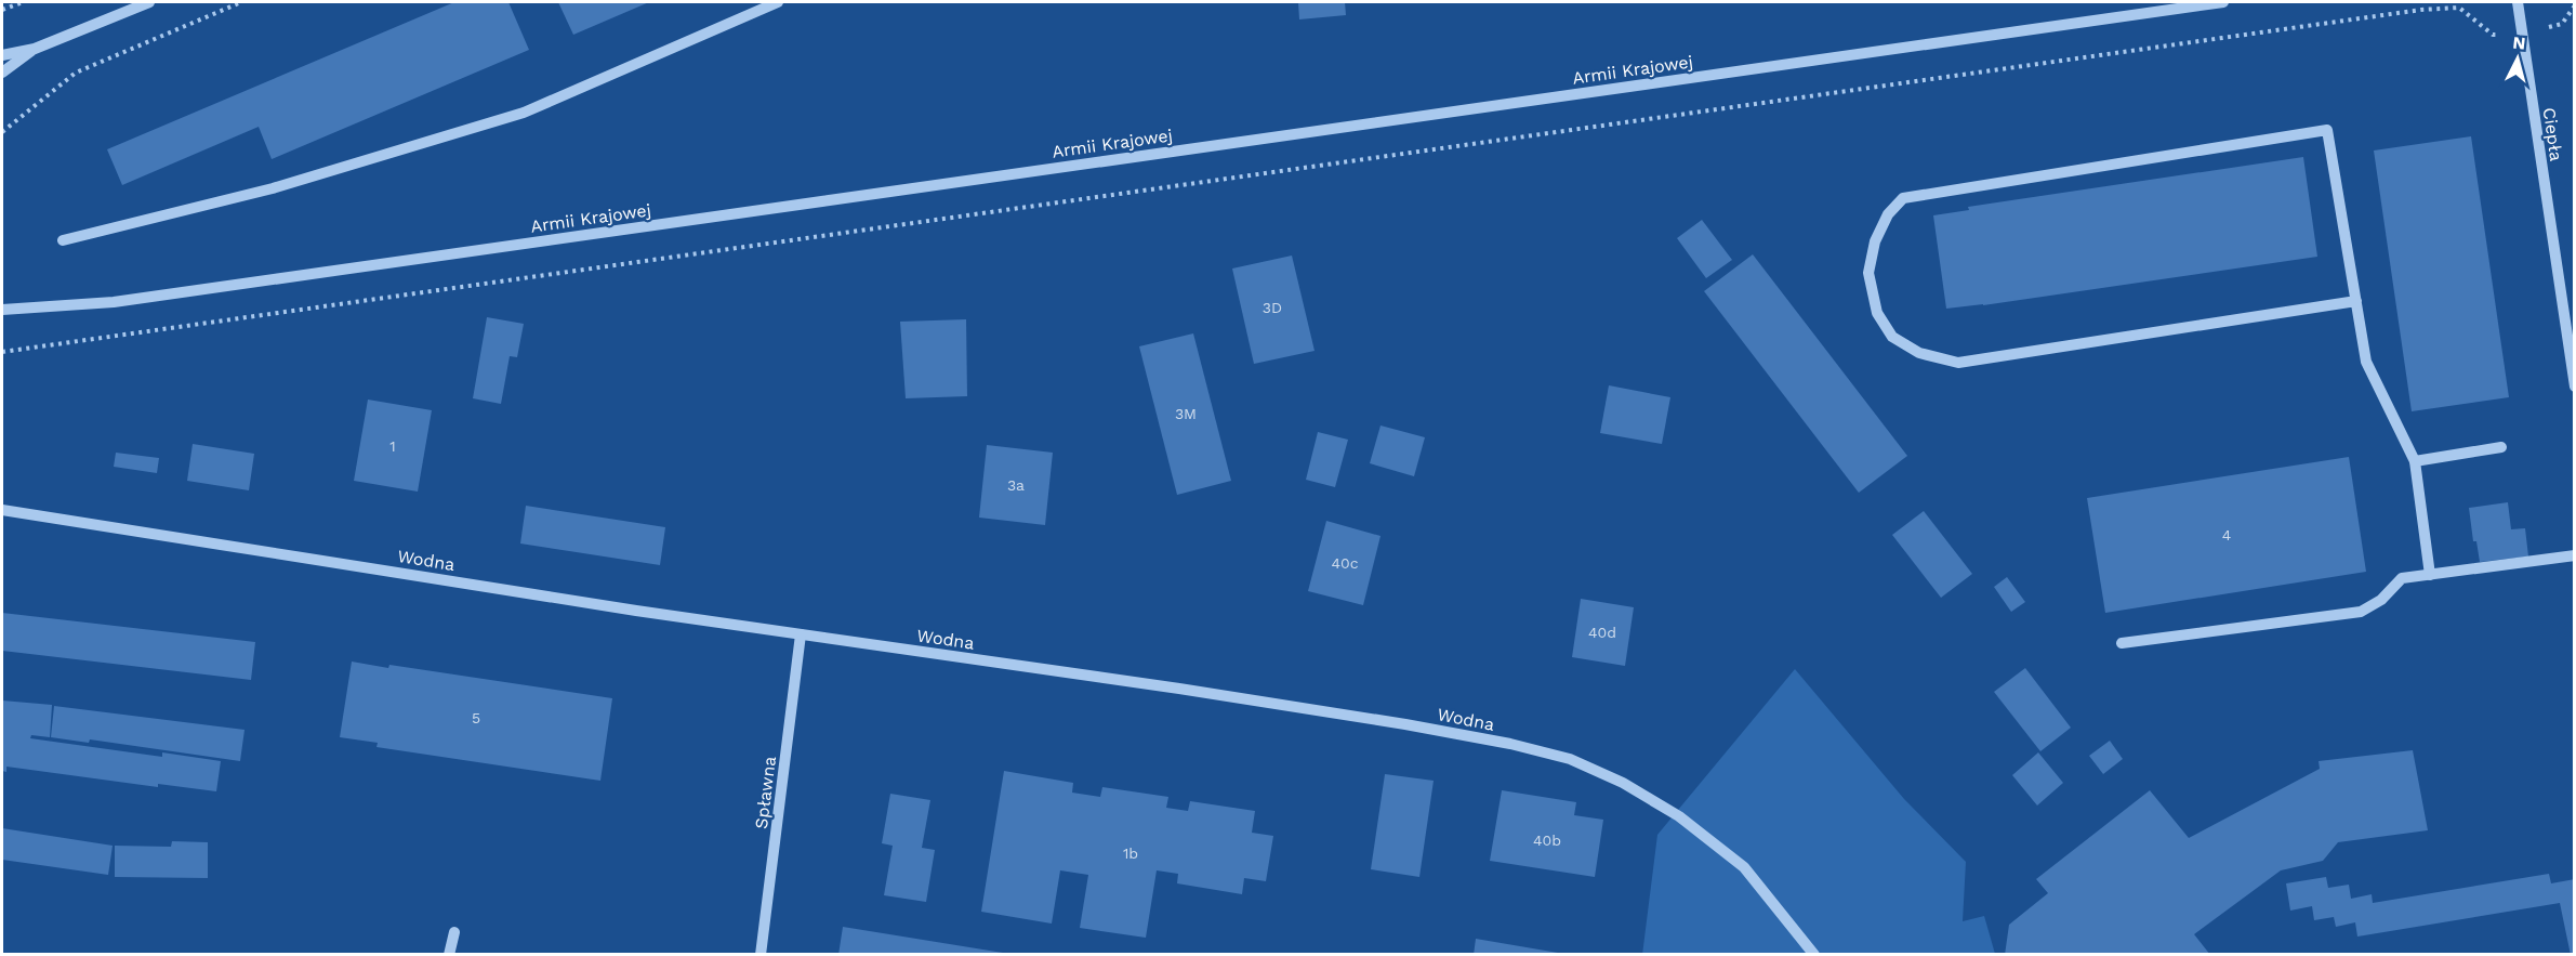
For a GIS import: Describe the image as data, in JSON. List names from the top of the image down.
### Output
{
  "streets": {
    "street": [
      "Armii Krajowej",
      "Ciepła",
      "Wodna",
      "Spławna"
    ]
  },
  "crossings": [
    ["Wodna", "Spławna"]
  ],
  "house_numbers": [
    "3D",
    "3M",
    "1",
    "3a",
    "4",
    "40c",
    "40d",
    "5",
    "40b",
    "1b"
  ],
  "north": "top"
}
